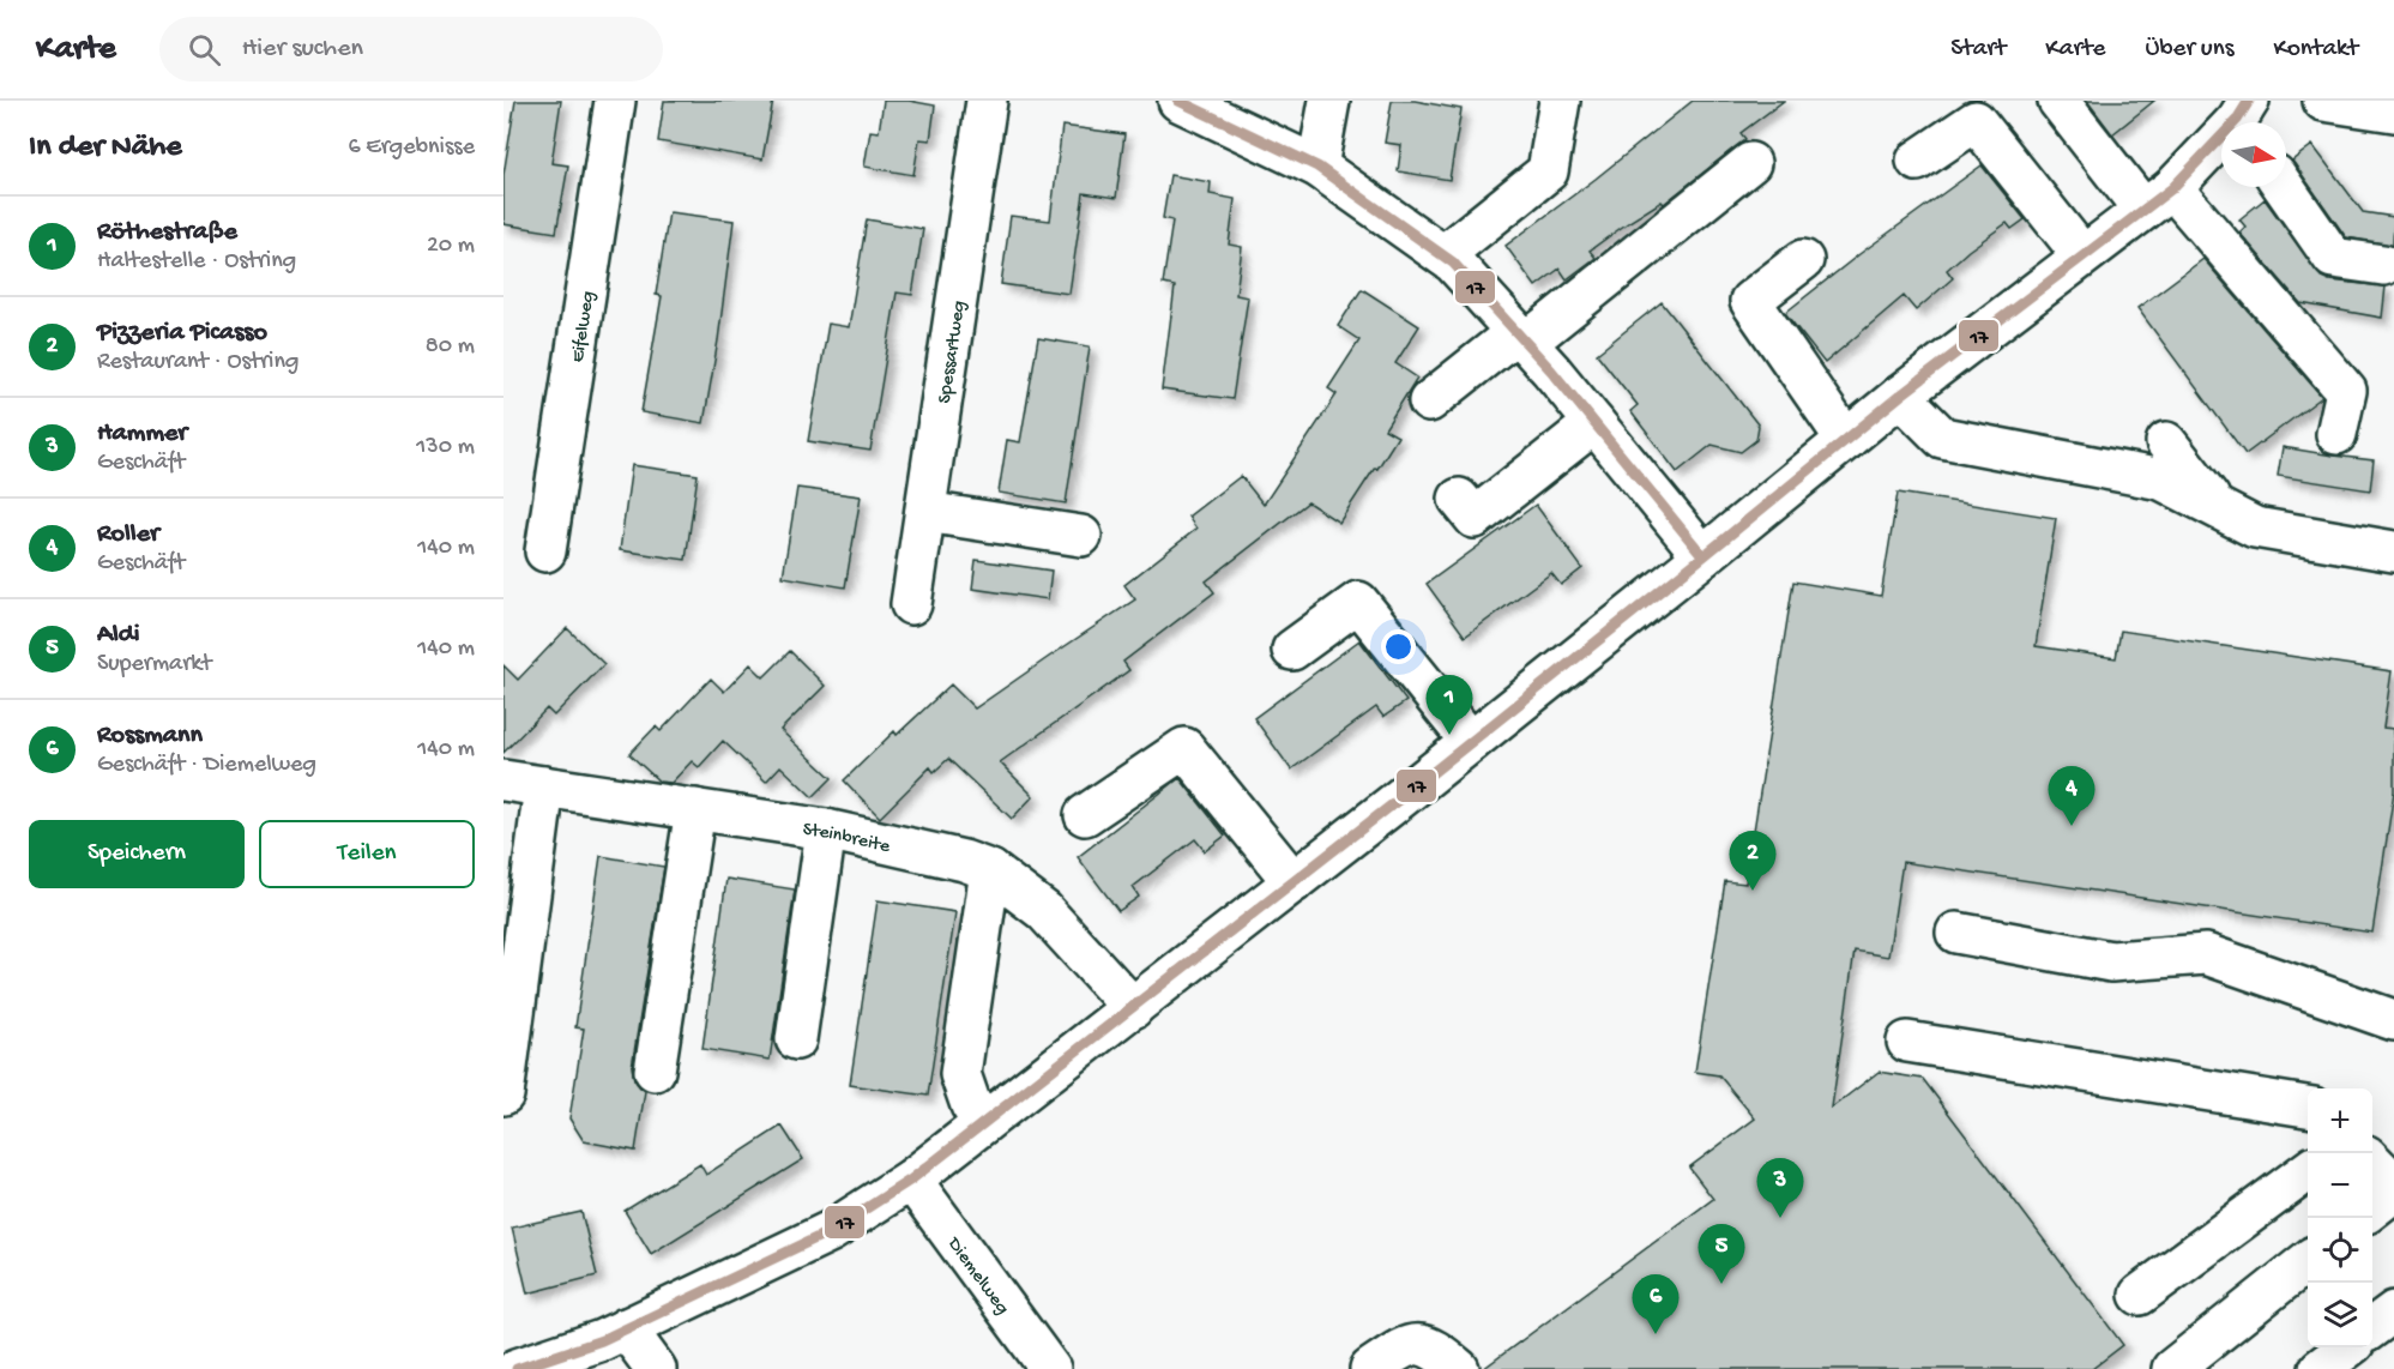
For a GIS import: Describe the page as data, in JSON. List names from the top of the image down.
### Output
{
  "streets": {
    "street": [
      "Eifelweg",
      "Spessartweg",
      "Steinbreite",
      "Diemelweg"
    ]
  },
  "lines": ["transit line 17"],
  "north": "right",
  "page": {
    "header": "Karte",
    "search": "Hier suchen",
    "nav": [
      "Start",
      "Karte",
      "Über uns",
      "Kontakt"
    ],
    "heading": ["In der Nähe", "6 Ergebnisse"],
    "list": [
      {
        "mark": "1",
        "name": "Röthestraße",
        "note": "Haltestelle · Ostring",
        "value": "20 m"
      },
      {
        "mark": "2",
        "name": "Pizzeria Picasso",
        "note": "Restaurant · Ostring",
        "value": "80 m"
      },
      {
        "mark": "3",
        "name": "Hammer",
        "note": "Geschäft",
        "value": "130 m"
      },
      {
        "mark": "4",
        "name": "Roller",
        "note": "Geschäft",
        "value": "140 m"
      },
      {
        "mark": "5",
        "name": "Aldi",
        "note": "Supermarkt",
        "value": "140 m"
      },
      {
        "mark": "6",
        "name": "Rossmann",
        "note": "Geschäft · Diemelweg",
        "value": "140 m"
      }
    ],
    "pins": [
      "1",
      "4",
      "2",
      "3",
      "5",
      "6"
    ],
    "buttons": ["Speichern", "Teilen"],
    "map_buttons": ["+", "−"]
  }
}
